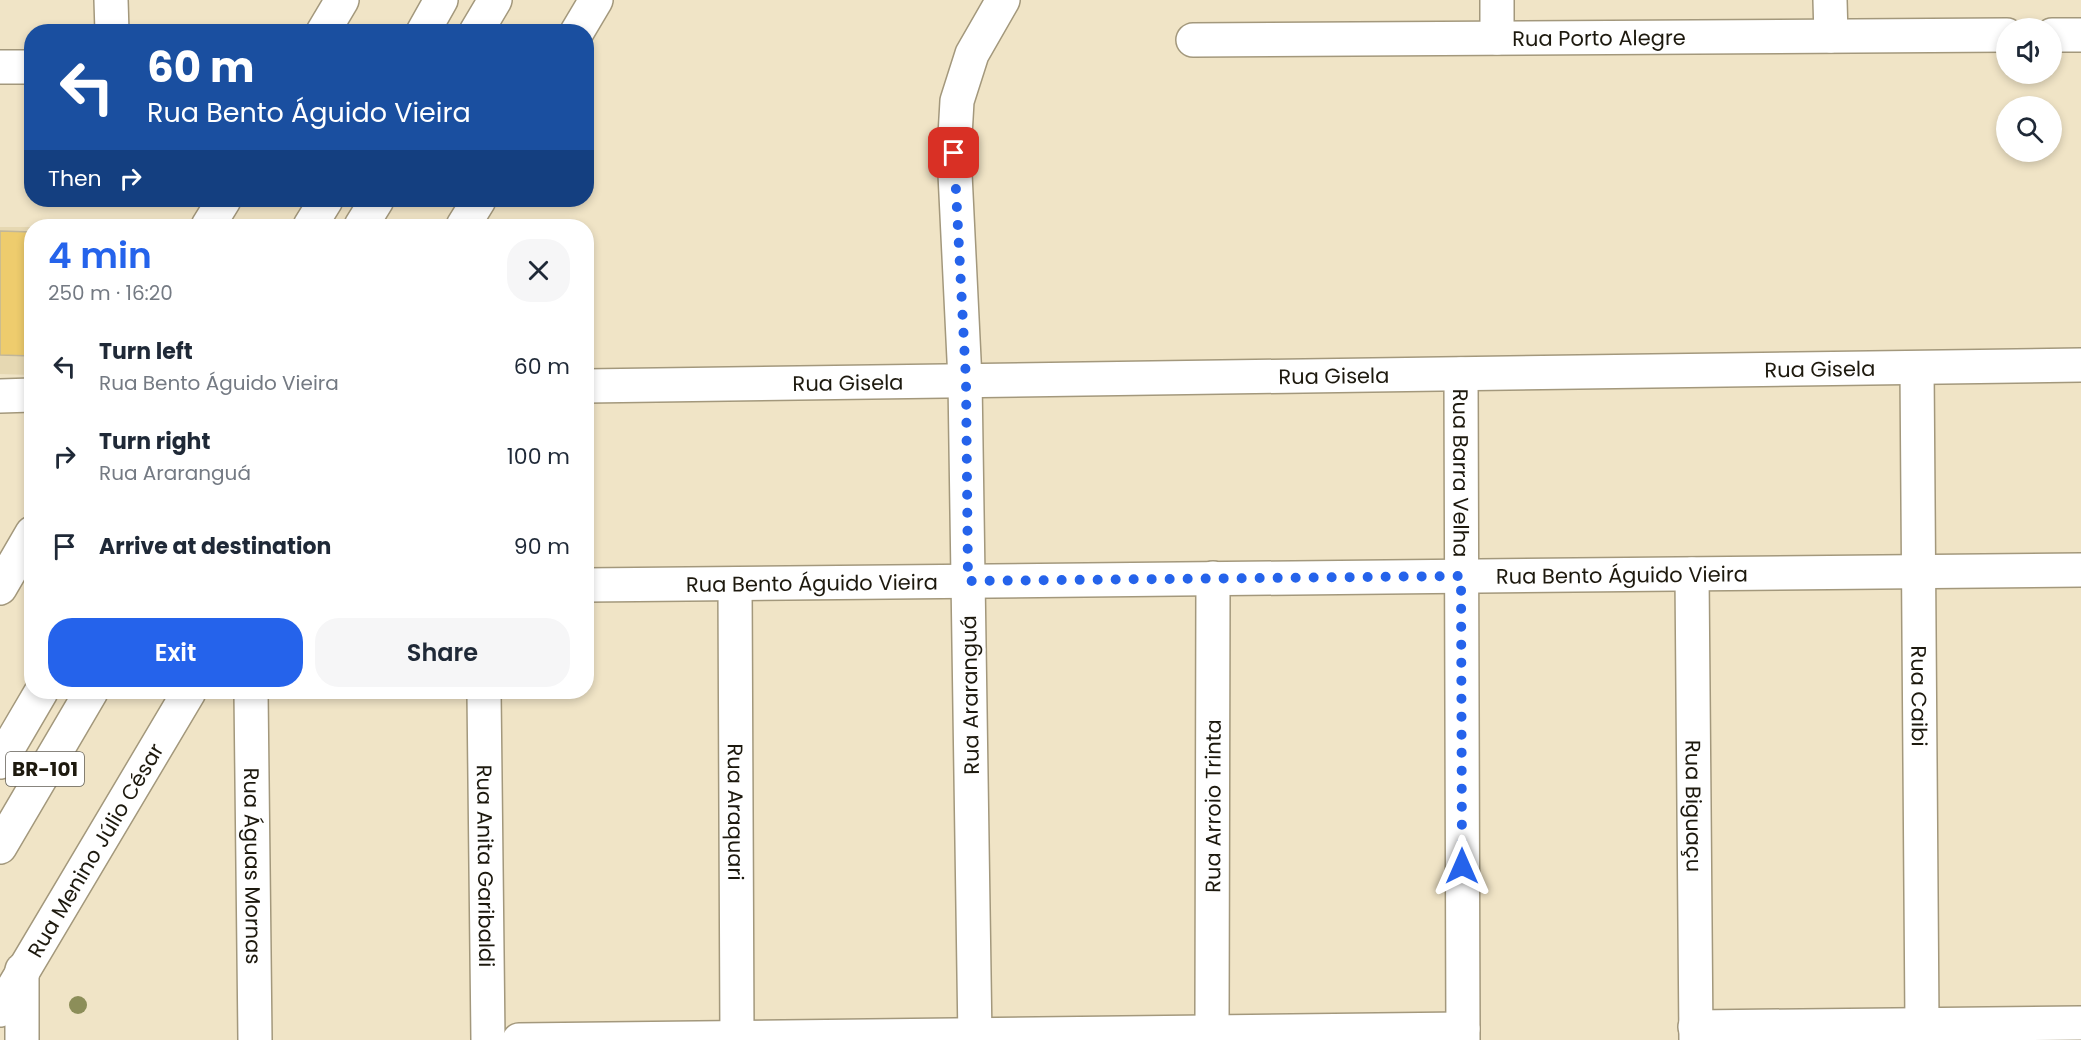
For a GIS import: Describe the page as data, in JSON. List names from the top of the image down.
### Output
{
  "streets": {
    "main road": [
      "Rua Porto Alegre",
      "Rua Gisela",
      "Rua Barra Velha",
      "Rua Bento Águido Vieira",
      "Rua Araranguá",
      "Rua Caibi",
      "BR-101",
      "Rua Arroio Trinta",
      "Rua Biguaçu",
      "Rua Araquari",
      "Rua Menino Júlio César",
      "Rua Águas Mornas",
      "Rua Anita Garibaldi"
    ]
  },
  "crossings": [
    ["Rua Gisela", "Rua Barra Velha"],
    ["Rua Gisela", "Rua Araranguá"],
    ["Rua Gisela", "Rua Caibi"],
    ["Rua Barra Velha", "Rua Bento Águido Vieira"],
    ["Rua Bento Águido Vieira", "Rua Araranguá"],
    ["Rua Bento Águido Vieira", "Rua Caibi"],
    ["Rua Bento Águido Vieira", "Rua Arroio Trinta"],
    ["Rua Bento Águido Vieira", "Rua Biguaçu"],
    ["Rua Bento Águido Vieira", "Rua Araquari"]
  ],
  "page": {
    "turn": ["60 m", "Rua Bento Águido Vieira"],
    "then": "Then",
    "heading": ["4 min", "250 m · 16:20"],
    "list": [
      {
        "name": "Turn left",
        "note": "Rua Bento Águido Vieira",
        "value": "60 m"
      },
      {
        "name": "Turn right",
        "note": "Rua Araranguá",
        "value": "100 m"
      },
      {
        "name": "Arrive at destination",
        "value": "90 m"
      }
    ],
    "buttons": ["Exit", "Share"]
  }
}
